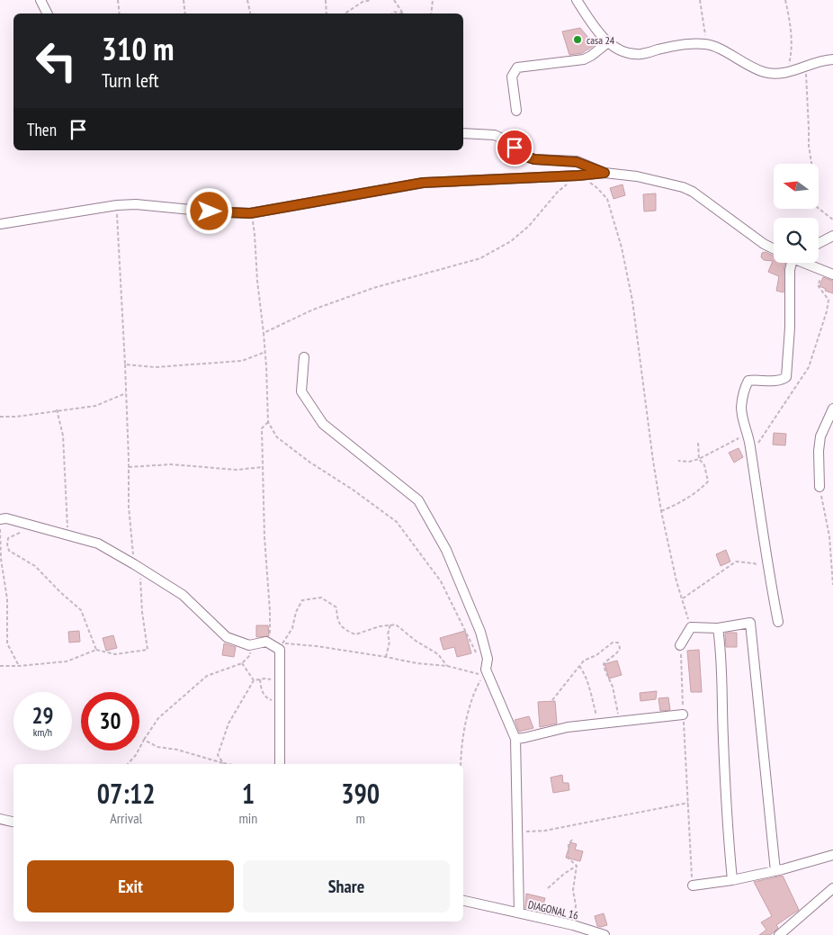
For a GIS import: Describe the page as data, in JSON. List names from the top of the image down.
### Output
{
  "streets": {
    "street": ["DIAGONAL 16"]
  },
  "places": ["casa 24"],
  "north": "left",
  "page": {
    "turn": ["310 m", "Turn left"],
    "then": "Then",
    "speed": "29 km/h",
    "limit": "30",
    "eta": [
      "07:12",
      "Arrival",
      "1",
      "min",
      "390",
      "m"
    ],
    "buttons": ["Exit", "Share"]
  }
}
